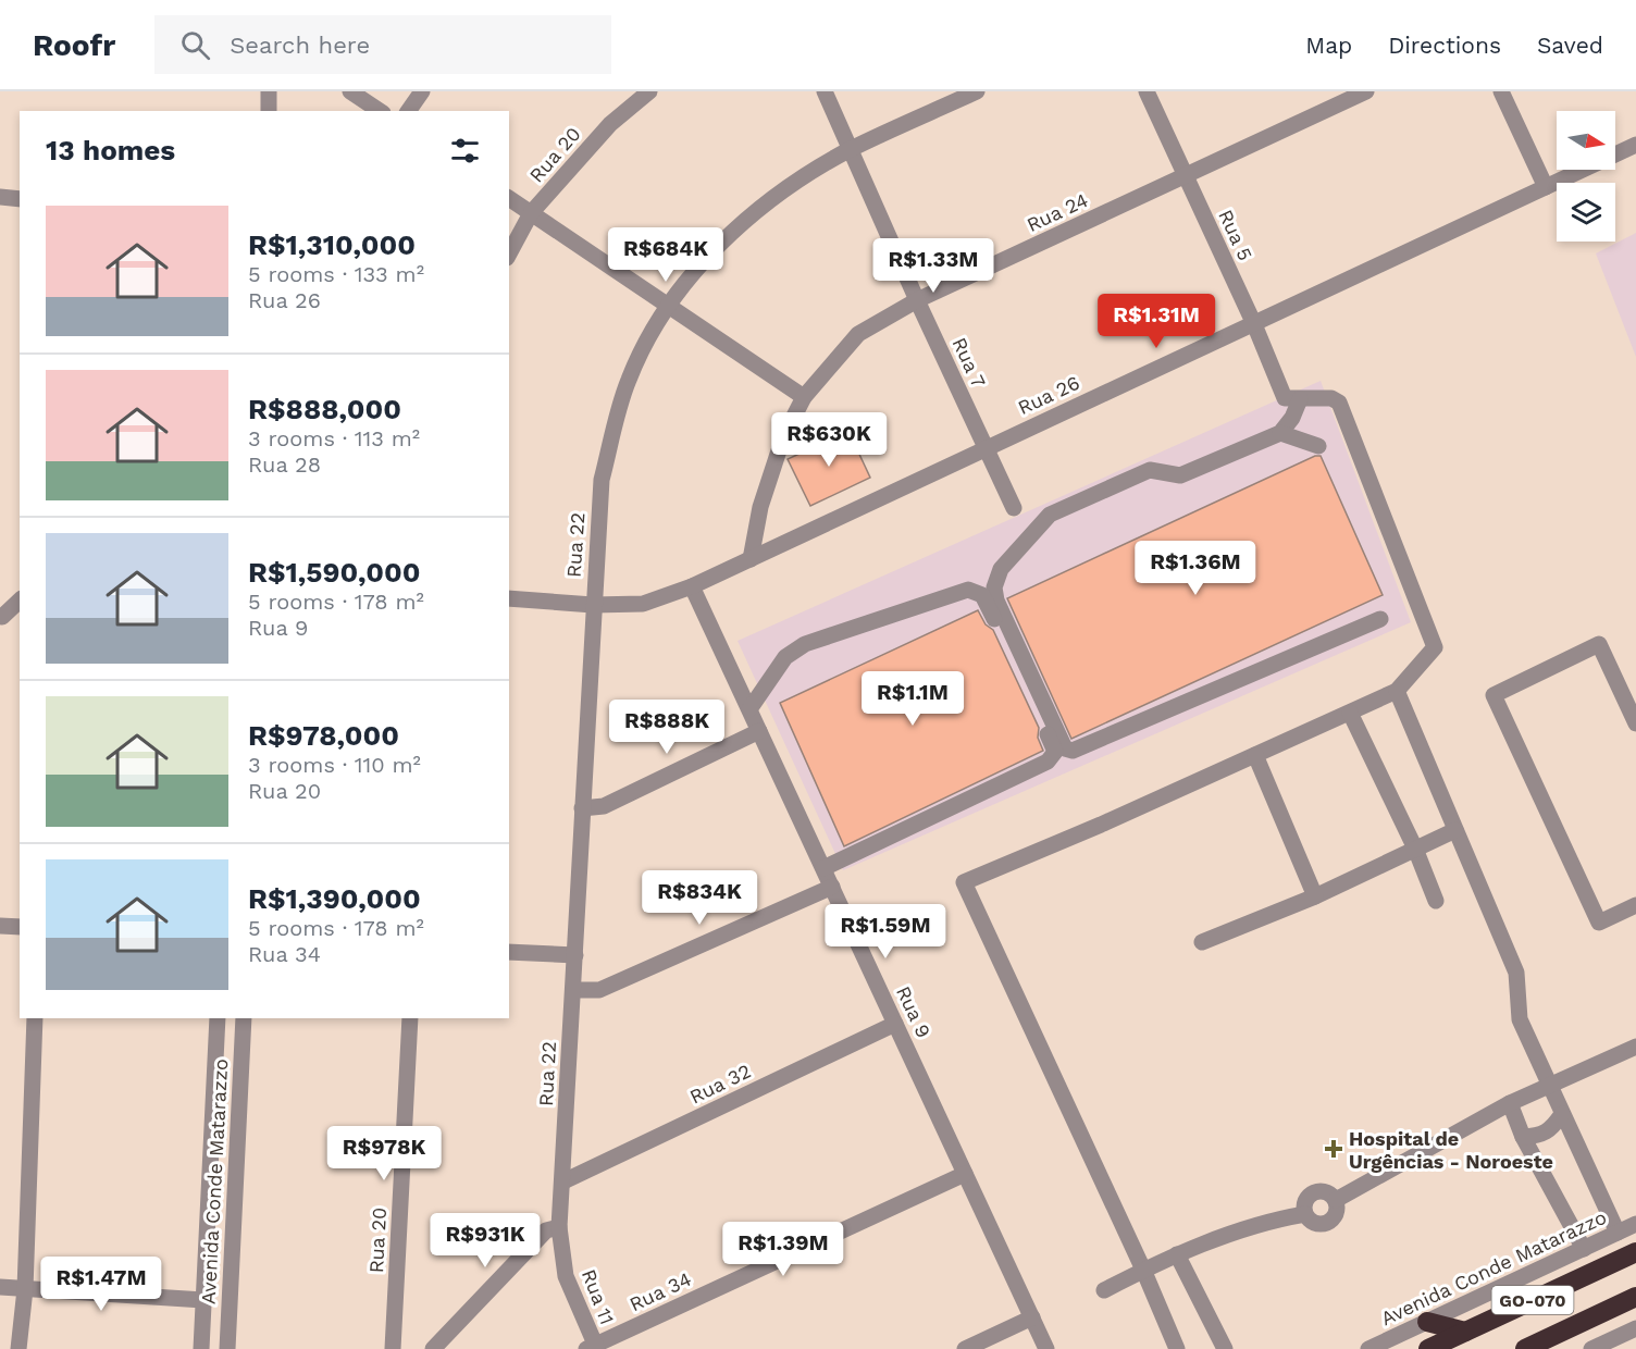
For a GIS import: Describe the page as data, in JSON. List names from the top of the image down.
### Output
{
  "streets": {
    "highway": ["GO-070"],
    "street": [
      "Rua 20",
      "Rua 24",
      "Rua 5",
      "Rua 7",
      "Rua 26",
      "Rua 22",
      "Rua 9",
      "Rua 32",
      "Avenida Conde Matarazzo",
      "Rua 34",
      "Rua 11"
    ]
  },
  "crossings": [
    ["Rua 24", "Rua 5"],
    ["Rua 24", "Rua 7"],
    ["Rua 24", "Rua 26"],
    ["Rua 5", "Rua 26"],
    ["Rua 7", "Rua 26"],
    ["Rua 7", "Rua 22"],
    ["Rua 26", "Rua 22"],
    ["Rua 26", "Rua 9"],
    ["Rua 22", "Rua 32"],
    ["Rua 22", "Rua 11"],
    ["Rua 9", "Rua 32"],
    ["Rua 9", "Rua 34"],
    ["Rua 32", "Rua 11"],
    ["Rua 34", "Rua 11"]
  ],
  "places": {
    "health": ["Hospital de Urgências - Noroeste"]
  },
  "north": "right",
  "page": {
    "header": "Roofr",
    "search": "Search here",
    "nav": ["Map", "Directions", "Saved"],
    "heading": "13 homes",
    "list": [
      {
        "name": "R$1,310,000",
        "note": "5 rooms · 133 m² · Rua 26"
      },
      {
        "name": "R$888,000",
        "note": "3 rooms · 113 m² · Rua 28"
      },
      {
        "name": "R$1,590,000",
        "note": "5 rooms · 178 m² · Rua 9"
      },
      {
        "name": "R$978,000",
        "note": "3 rooms · 110 m² · Rua 20"
      },
      {
        "name": "R$1,390,000",
        "note": "5 rooms · 178 m² · Rua 34"
      }
    ],
    "price": [
      "R$684K",
      "R$1.33M",
      "R$1.31M",
      "R$630K",
      "R$1.36M",
      "R$1.1M",
      "R$888K",
      "R$834K",
      "R$1.59M",
      "R$978K",
      "R$931K",
      "R$1.39M",
      "R$1.47M"
    ]
  }
}
